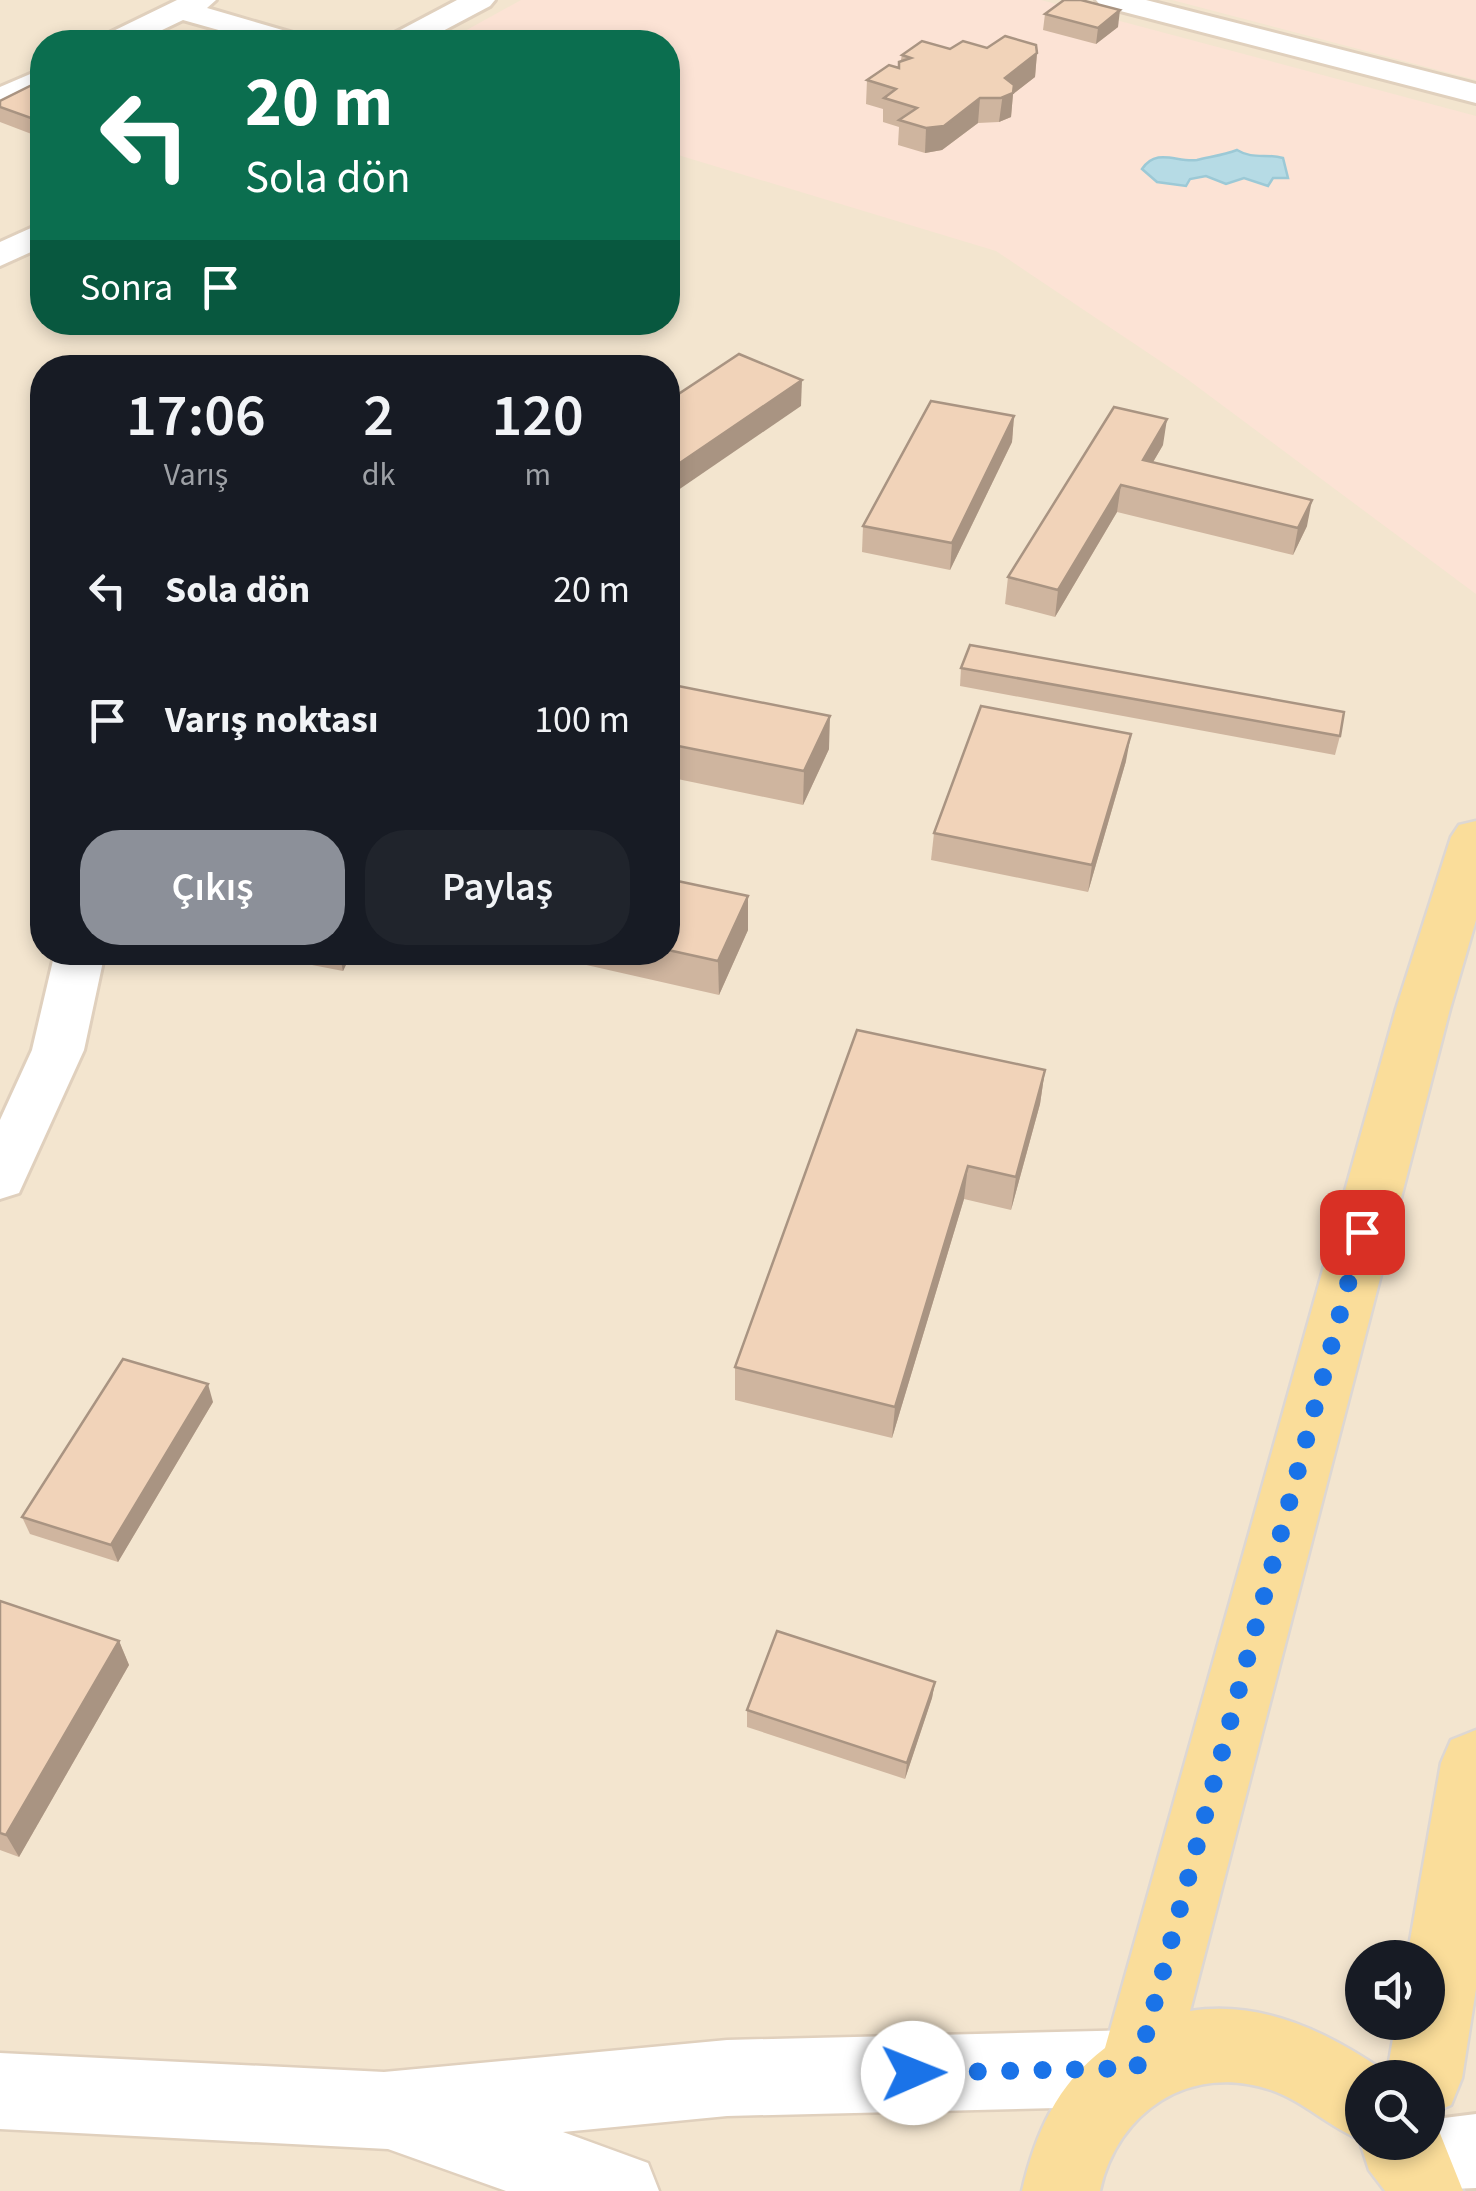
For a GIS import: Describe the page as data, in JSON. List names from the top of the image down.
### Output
{
  "page": {
    "turn": ["20 m", "Sola dön"],
    "then": "Sonra",
    "eta": [
      "17:06",
      "Varış",
      "2",
      "dk",
      "120",
      "m"
    ],
    "list": [
      {
        "name": "Sola dön",
        "value": "20 m"
      },
      {
        "name": "Varış noktası",
        "value": "100 m"
      }
    ],
    "buttons": ["Çıkış", "Paylaş"]
  }
}
